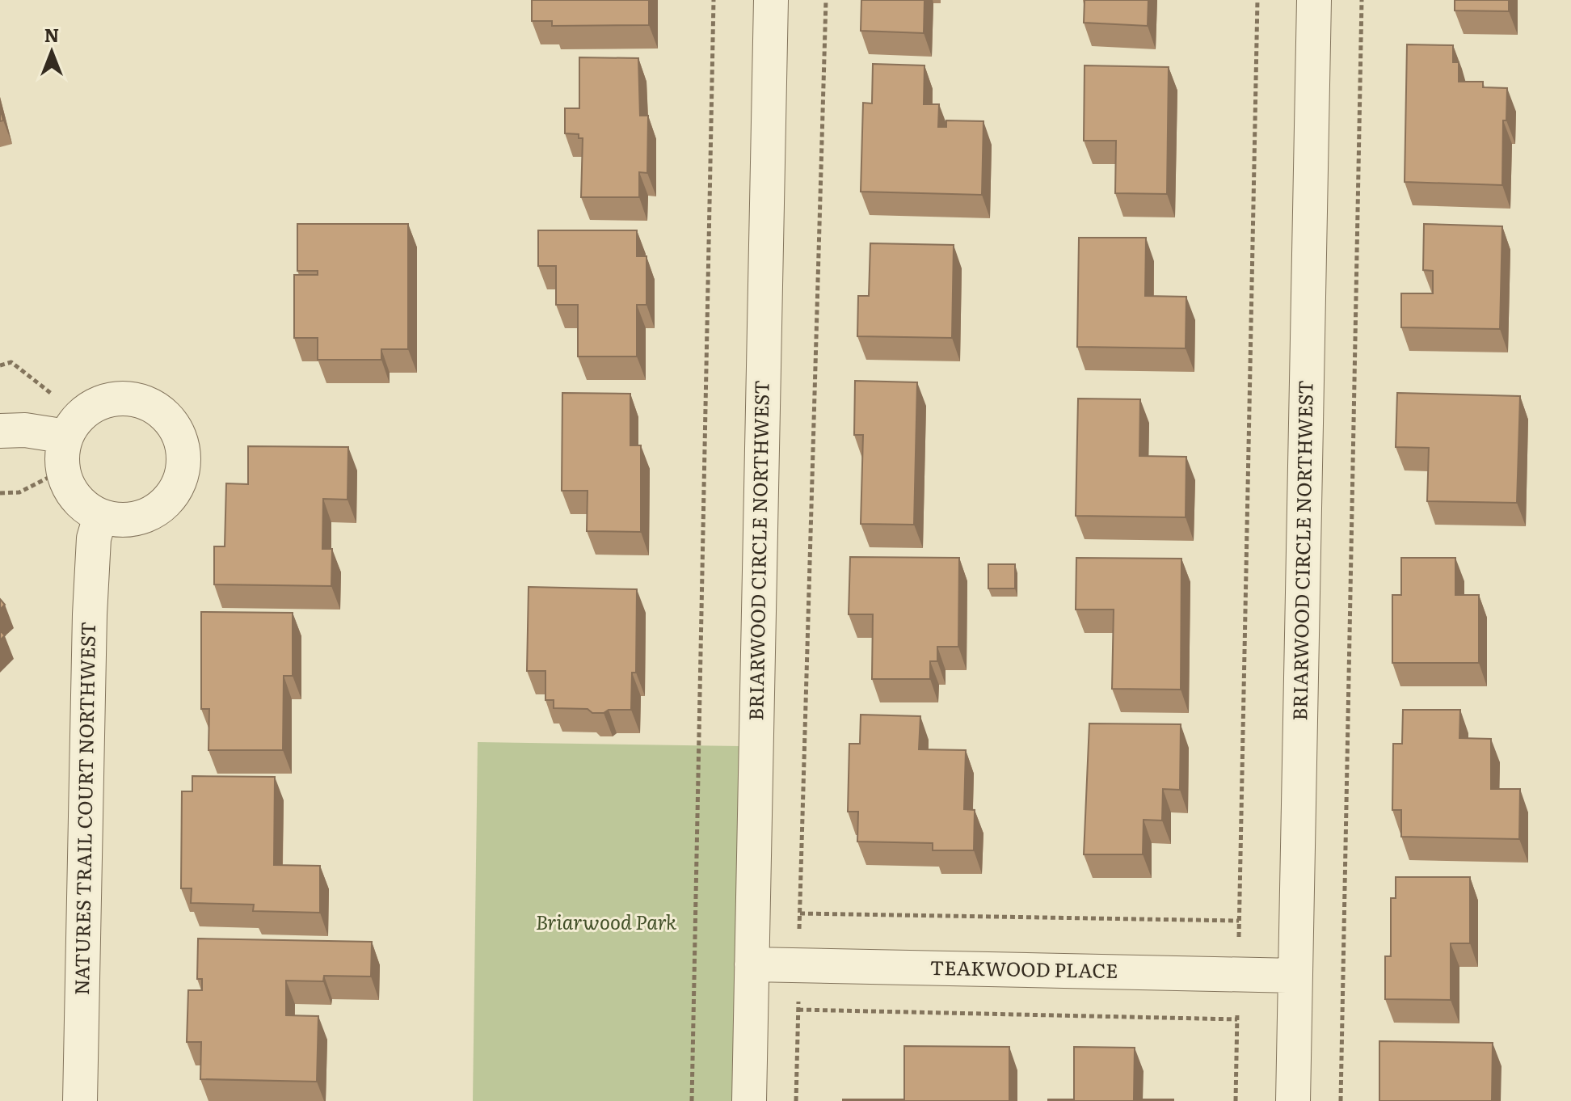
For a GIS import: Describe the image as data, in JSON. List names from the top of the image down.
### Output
{
  "streets": {
    "street": ["BRIARWOOD CIRCLE NORTHWEST", "NATURES TRAIL COURT NORTHWEST", "TEAKWOOD PLACE"]
  },
  "crossings": [
    ["BRIARWOOD CIRCLE NORTHWEST", "TEAKWOOD PLACE"]
  ],
  "parks": ["Briarwood Park"],
  "north": "top"
}
